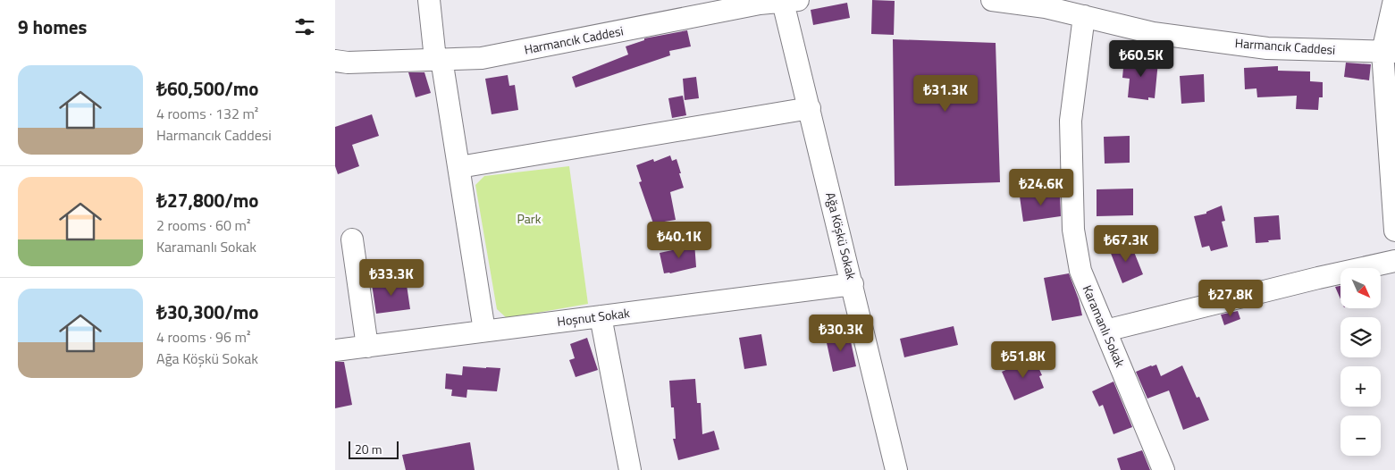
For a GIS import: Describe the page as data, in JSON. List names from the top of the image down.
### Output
{
  "streets": {
    "street": [
      "Harmancık Caddesi",
      "Ağa Köşkü Sokak",
      "Hoşnut Sokak",
      "Karamanlı Sokak"
    ]
  },
  "crossings": [
    ["Harmancık Caddesi", "Ağa Köşkü Sokak"],
    ["Harmancık Caddesi", "Karamanlı Sokak"],
    ["Ağa Köşkü Sokak", "Hoşnut Sokak"]
  ],
  "parks": ["Park"],
  "scale_bar": "20 m",
  "north": "bottom right",
  "page": {
    "heading": "9 homes",
    "price": [
      "₺60.5K",
      "₺31.3K",
      "₺24.6K",
      "₺40.1K",
      "₺67.3K",
      "₺33.3K",
      "₺27.8K",
      "₺30.3K",
      "₺51.8K"
    ],
    "list": [
      {
        "name": "₺60,500/mo",
        "note": "4 rooms · 132 m² · Harmancık Caddesi"
      },
      {
        "name": "₺27,800/mo",
        "note": "2 rooms · 60 m² · Karamanlı Sokak"
      },
      {
        "name": "₺30,300/mo",
        "note": "4 rooms · 96 m² · Ağa Köşkü Sokak"
      }
    ],
    "map_buttons": ["+", "−"],
    "scale": "20 m"
  }
}
